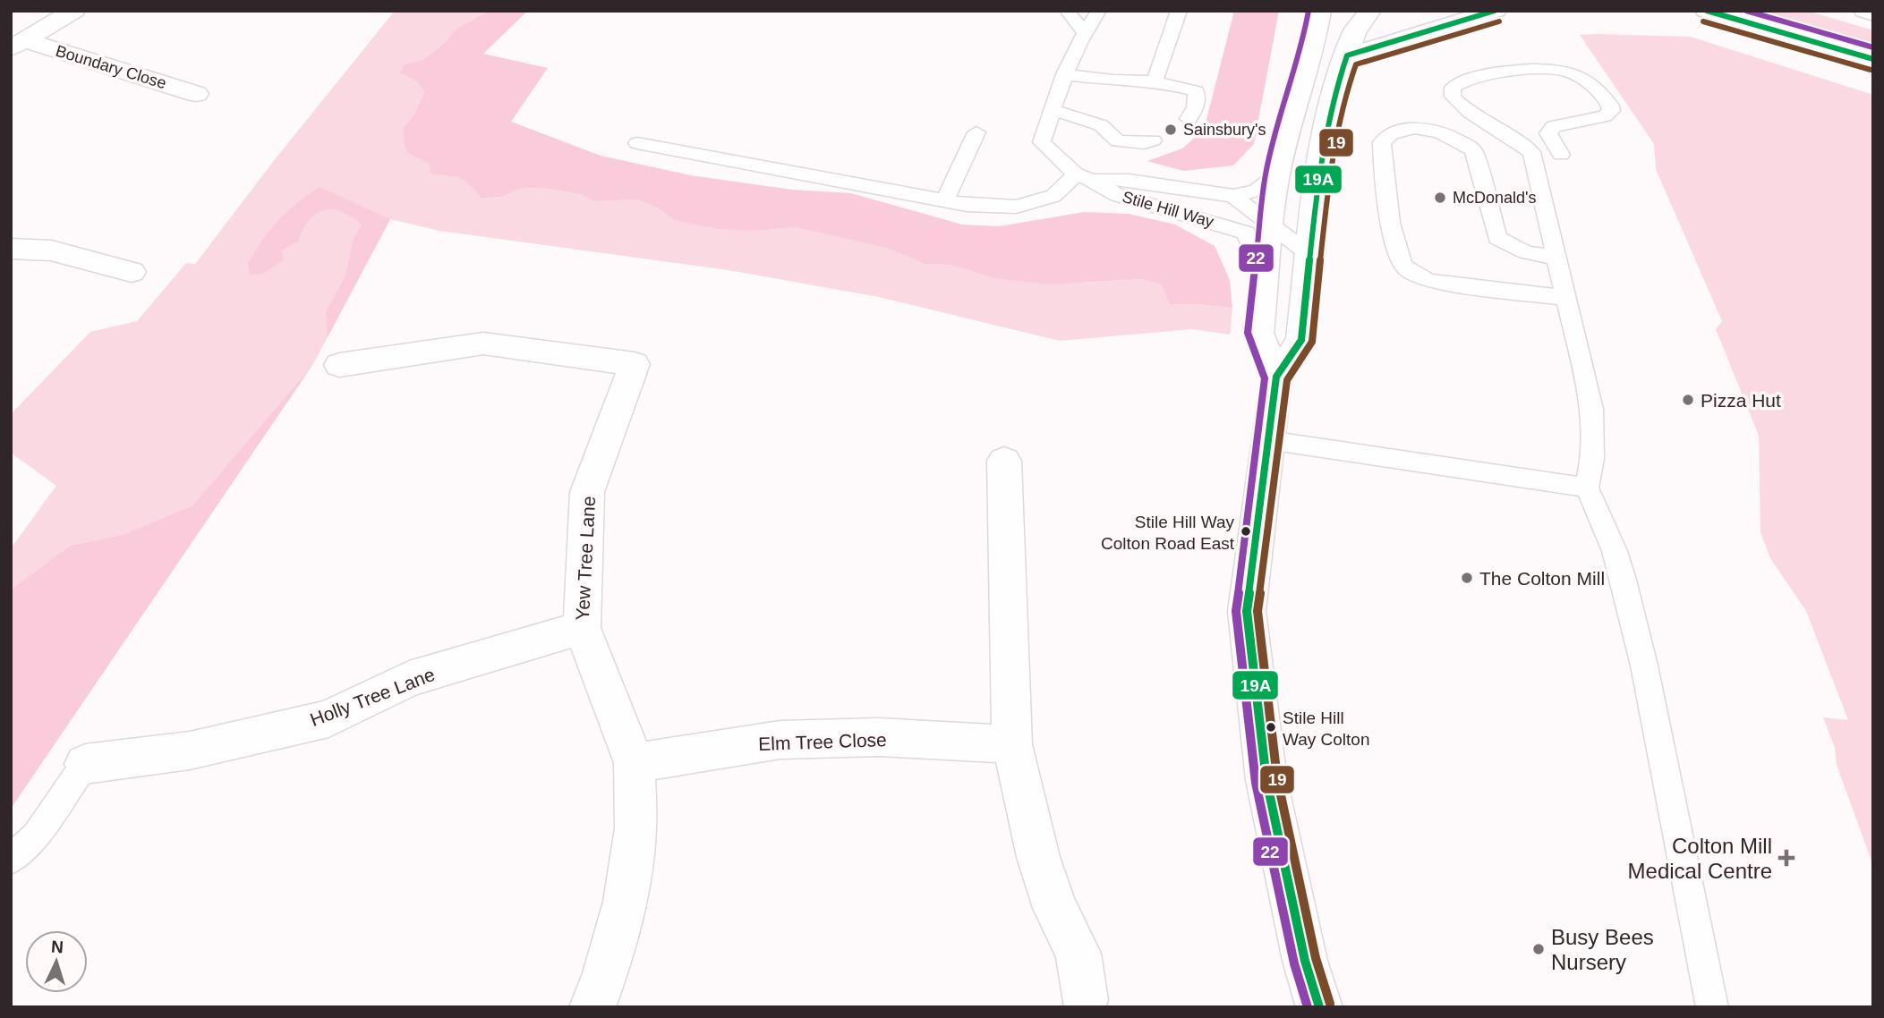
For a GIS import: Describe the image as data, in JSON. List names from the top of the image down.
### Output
{
  "streets": {
    "street": [
      "Boundary Close",
      "Yew Tree Lane",
      "Holly Tree Lane",
      "Elm Tree Close"
    ],
    "lane": ["Stile Hill Way"]
  },
  "crossings": [
    ["Yew Tree Lane", "Holly Tree Lane"],
    ["Yew Tree Lane", "Elm Tree Close"]
  ],
  "places": {
    "other": [
      "Sainsbury's",
      "McDonald's",
      "Pizza Hut",
      "Stile Hill Way Colton Road East",
      "The Colton Mill",
      "Stile Hill Way Colton",
      "Busy Bees Nursery"
    ],
    "health": ["Colton Mill Medical Centre"]
  },
  "lines": ["transit line 19A", "transit line 22", "transit line 19"],
  "north": "top"
}
